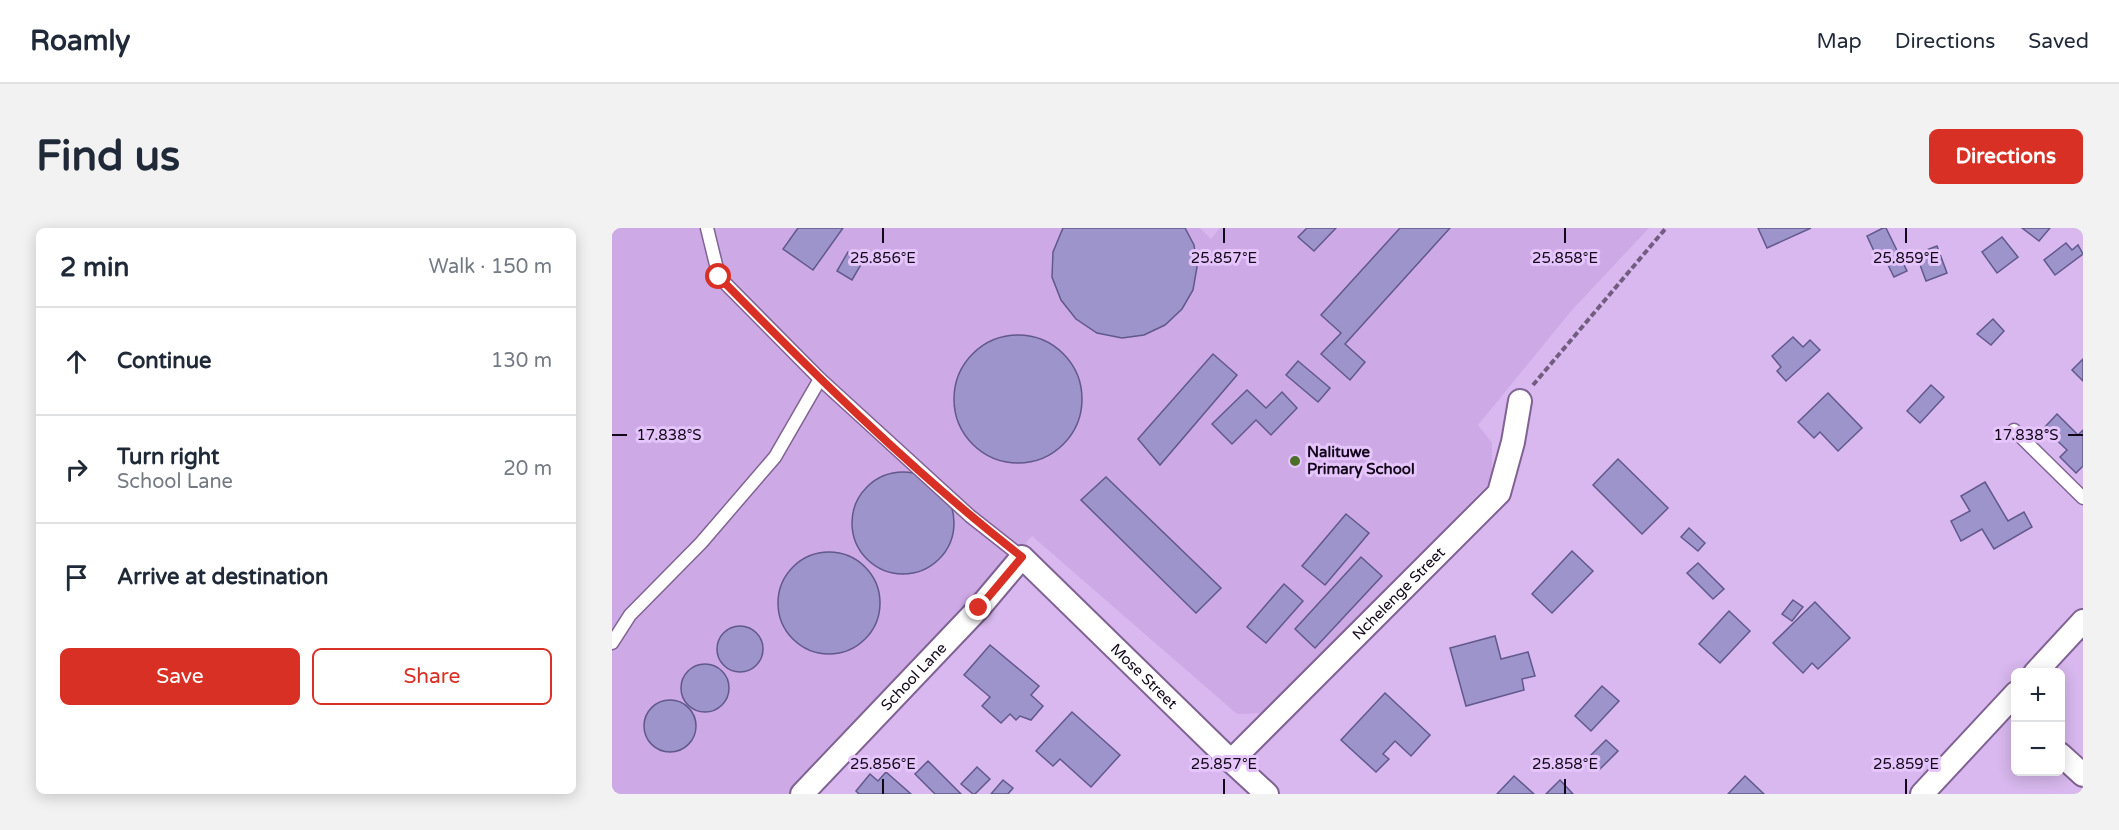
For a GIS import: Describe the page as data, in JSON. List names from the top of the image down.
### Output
{
  "streets": {
    "street": ["Nchelenge Street", "Mose Street", "School Lane"]
  },
  "crossings": [
    ["Nchelenge Street", "Mose Street"],
    ["Mose Street", "School Lane"]
  ],
  "places": ["Nalituwe Primary School"],
  "page": {
    "header": "Roamly",
    "nav": ["Map", "Directions", "Saved"],
    "buttons": [
      "Directions",
      ["Save", "Share"]
    ],
    "title": "Find us",
    "heading": ["2 min", "Walk · 150 m"],
    "list": [
      ["Continue", "130 m"],
      ["Turn right", "School Lane", "20 m"],
      "Arrive at destination"
    ],
    "map_buttons": ["+", "−"]
  },
  "coordinates": [
    "25.856°E",
    "25.857°E",
    "25.858°E",
    "25.859°E",
    "17.838°S"
  ]
}
